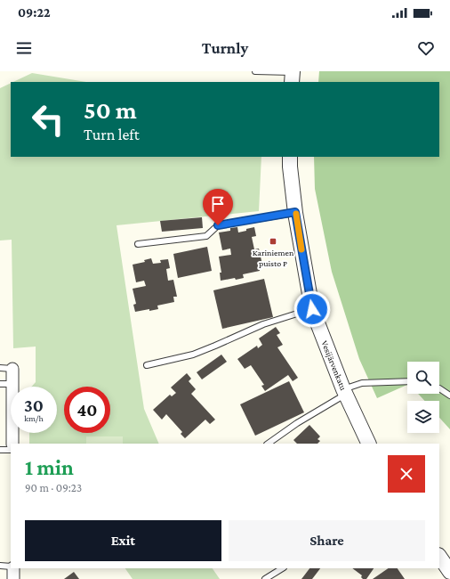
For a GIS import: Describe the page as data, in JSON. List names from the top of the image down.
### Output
{
  "streets": {
    "street": ["Vesijärvenkatu"]
  },
  "places": {
    "transit": ["Kariniemen puisto P"]
  },
  "page": {
    "status": "09:22",
    "header": "Turnly",
    "turn": ["50 m", "Turn left"],
    "speed": "30 km/h",
    "limit": "40",
    "heading": ["1 min", "90 m · 09:23"],
    "buttons": ["Exit", "Share"]
  }
}
